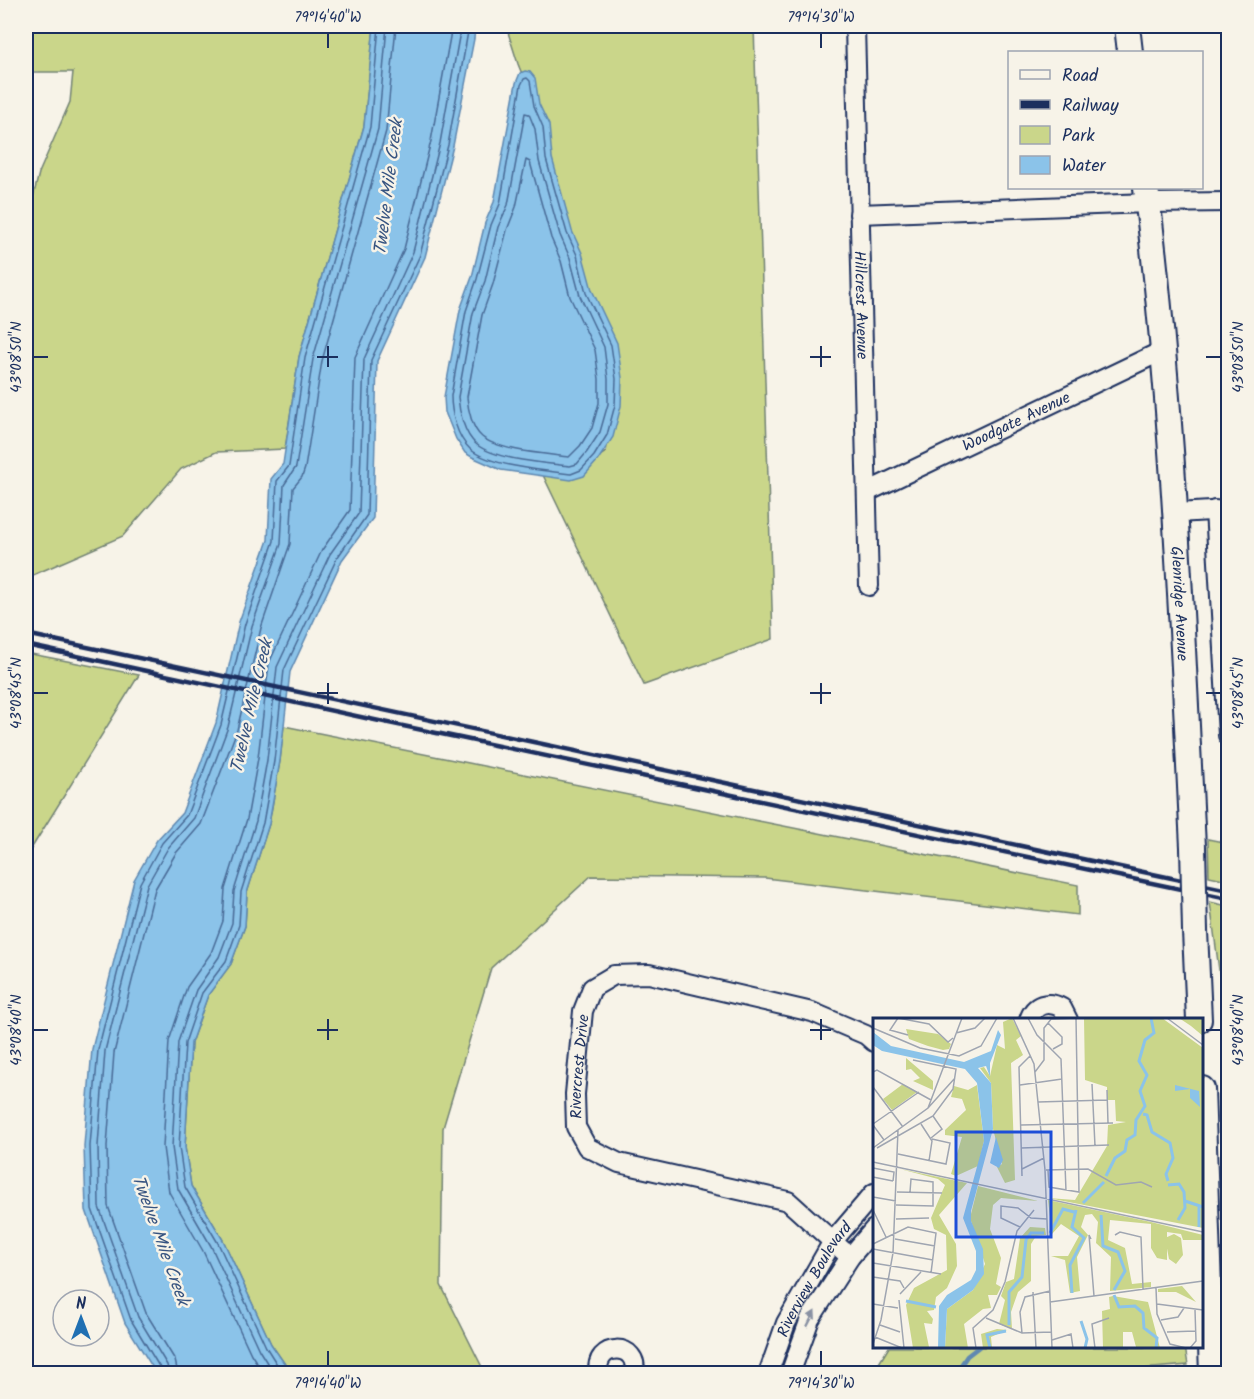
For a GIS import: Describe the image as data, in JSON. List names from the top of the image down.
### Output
{
  "streets": {
    "main road": ["Glenridge Avenue"],
    "street": [
      "Hillcrest Avenue",
      "Woodgate Avenue",
      "Rivercrest Drive",
      "Riverview Boulevard"
    ]
  },
  "crossings": [
    ["Hillcrest Avenue", "Woodgate Avenue"],
    ["Woodgate Avenue", "Glenridge Avenue"],
    ["Rivercrest Drive", "Riverview Boulevard"]
  ],
  "water": ["Twelve Mile Creek"],
  "legend": [
    "Road",
    "Railway",
    "Park",
    "Water"
  ],
  "north": "top",
  "coordinates": [
    "79°14'40\"W",
    "79°14'30\"W",
    "43°08'50\"N",
    "43°08'45\"N",
    "43°08'40\"N"
  ]
}
